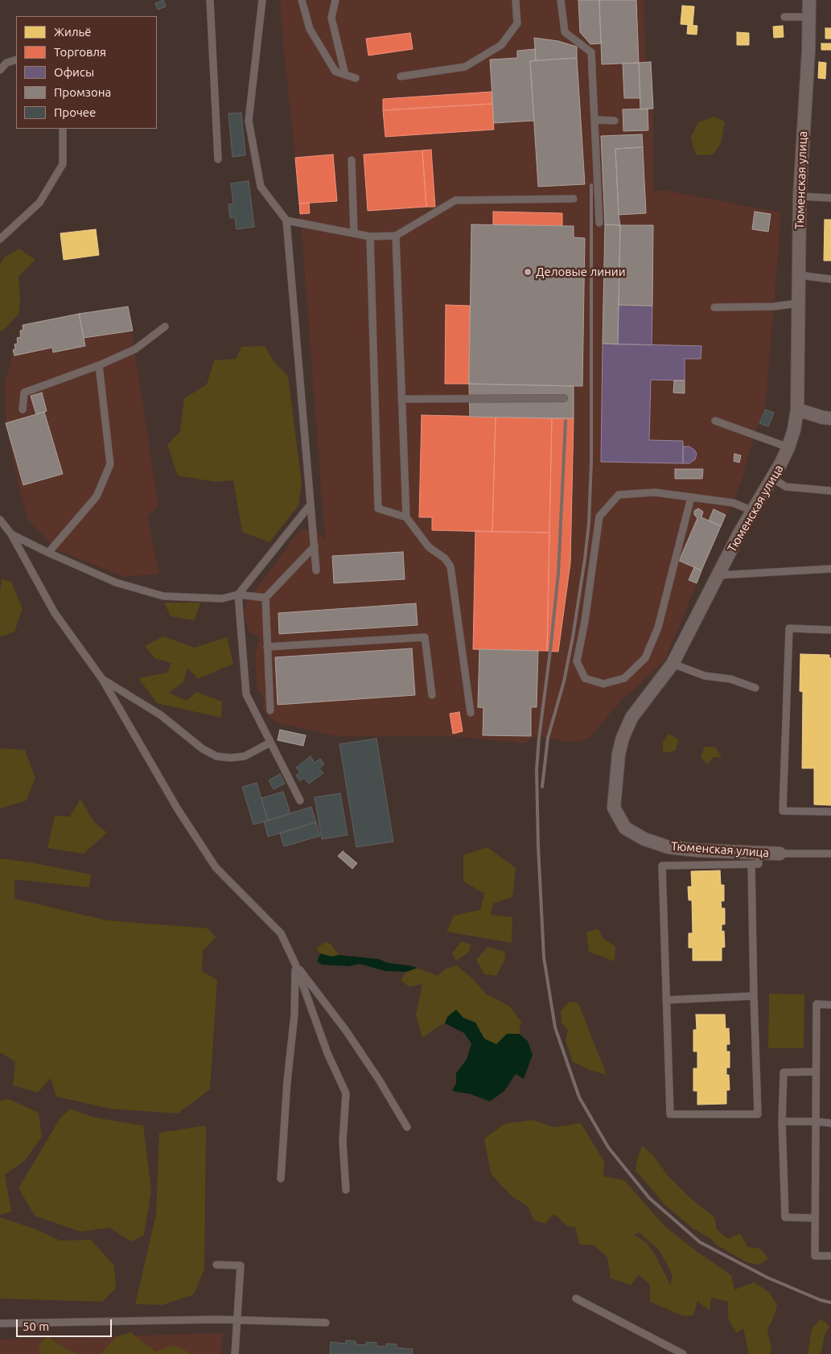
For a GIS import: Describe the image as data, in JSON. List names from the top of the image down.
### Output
{
  "streets": {
    "street": ["Тюменская улица"]
  },
  "places": ["Деловые линии"],
  "legend": [
    "Жильё",
    "Торговля",
    "Офисы",
    "Промзона",
    "Прочее"
  ],
  "scale_bar": "50 m"
}
